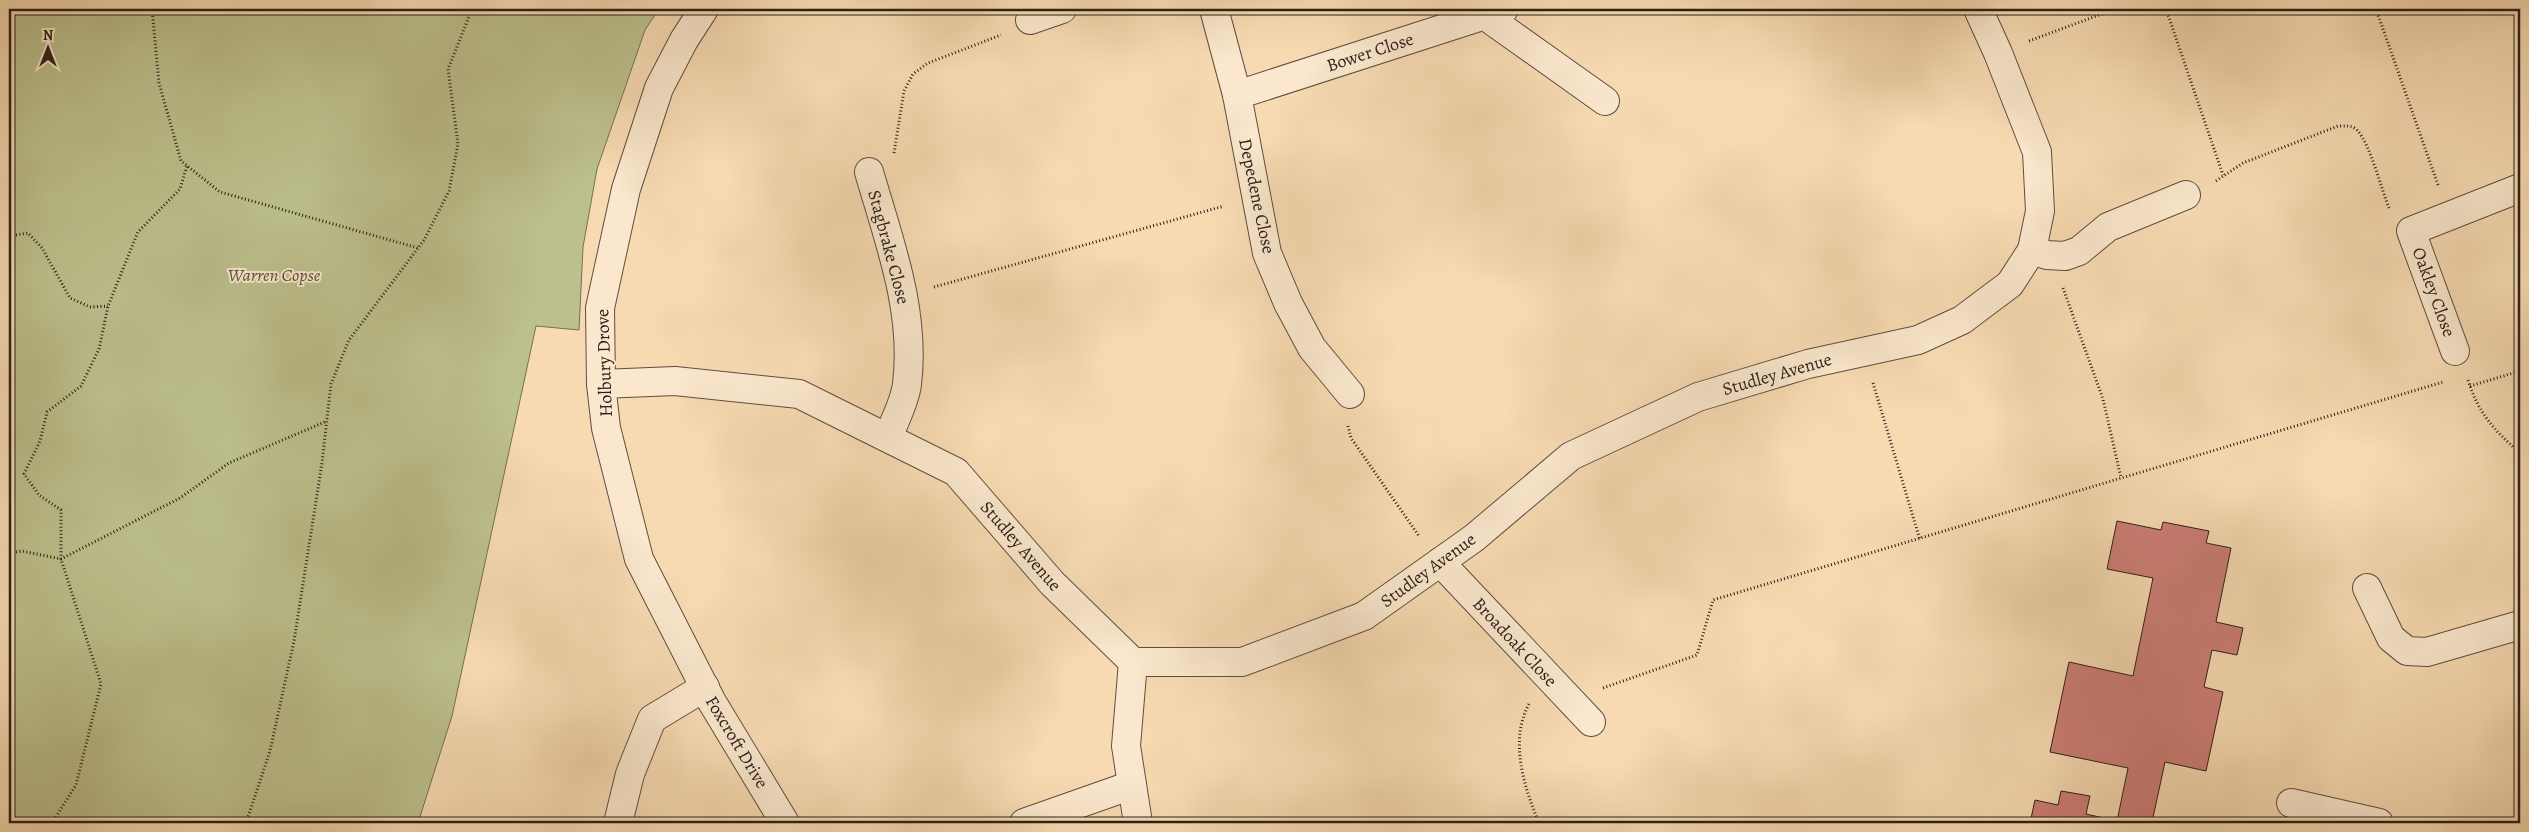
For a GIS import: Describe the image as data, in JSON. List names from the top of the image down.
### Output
{
  "streets": {
    "street": [
      "Bower Close",
      "Depedene Close",
      "Stagbrake Close",
      "Oakley Close",
      "Holbury Drove",
      "Studley Avenue",
      "Broadoak Close",
      "Foxcroft Drive"
    ]
  },
  "crossings": [
    ["Bower Close", "Depedene Close"],
    ["Stagbrake Close", "Studley Avenue"],
    ["Holbury Drove", "Studley Avenue"],
    ["Holbury Drove", "Foxcroft Drive"],
    ["Studley Avenue", "Broadoak Close"]
  ],
  "parks": ["Warren Copse"],
  "north": "top"
}
